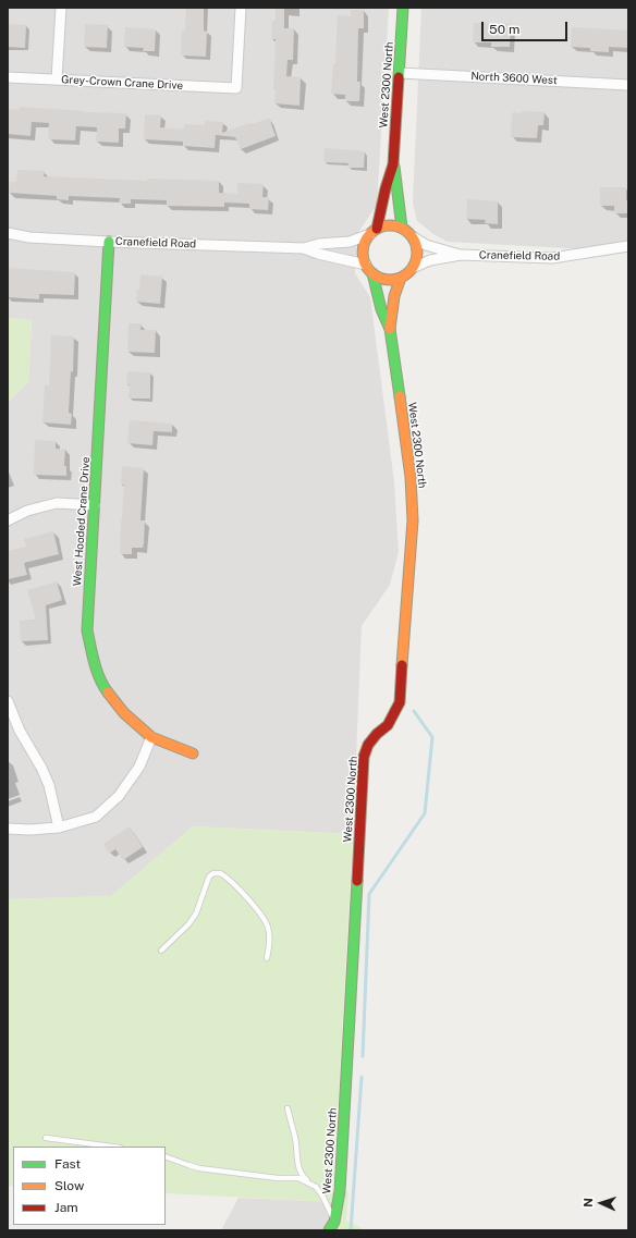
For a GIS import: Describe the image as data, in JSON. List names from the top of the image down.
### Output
{
  "streets": {
    "street": [
      "North 3600 West",
      "Grey-Crown Crane Drive",
      "West 2300 North",
      "Cranefield Road",
      "West Hooded Crane Drive"
    ]
  },
  "crossings": [
    ["North 3600 West", "West 2300 North"],
    ["Cranefield Road", "West Hooded Crane Drive"]
  ],
  "legend": ["Fast", "Slow", "Jam"],
  "scale_bar": "50 m",
  "north": "left"
}
